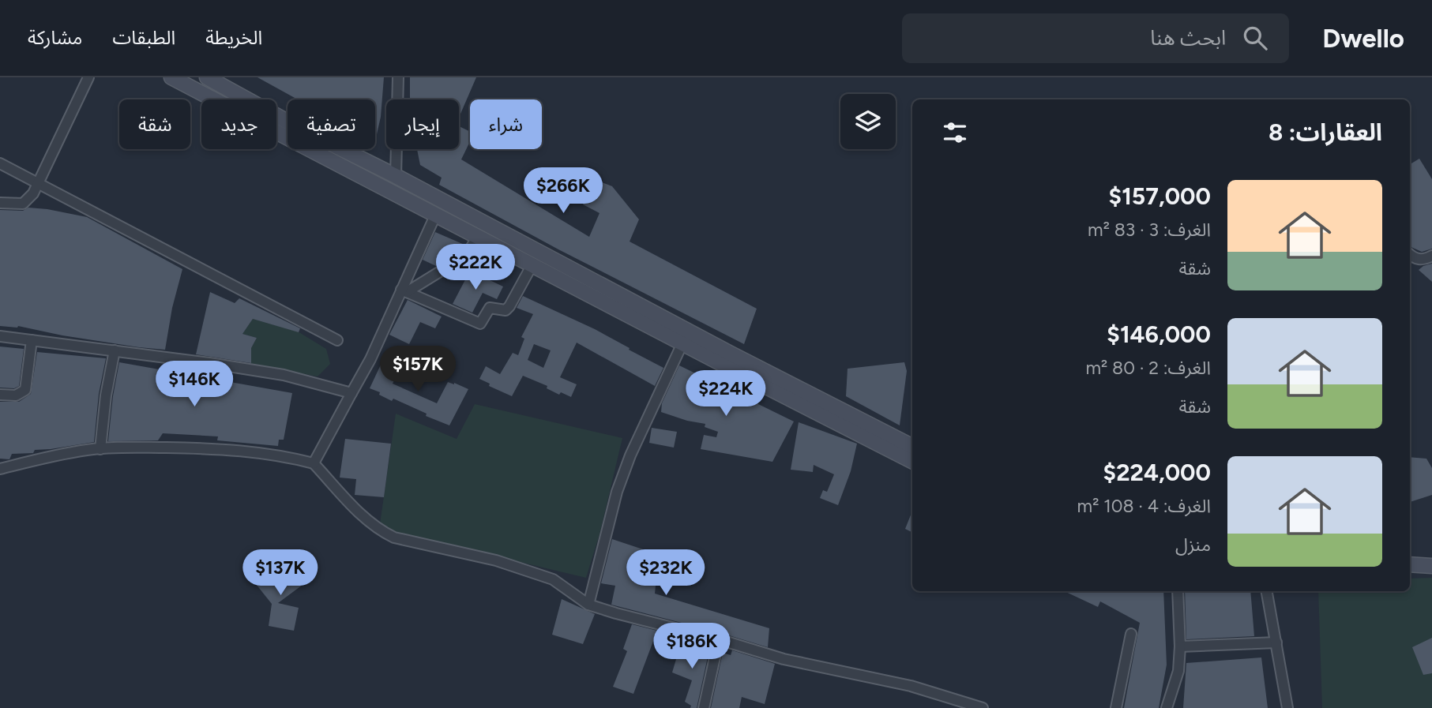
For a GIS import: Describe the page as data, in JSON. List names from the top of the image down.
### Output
{
  "page": {
    "header": "Dwello",
    "search": "ابحث هنا",
    "nav": ["الخريطة", "الطبقات", "مشاركة"],
    "chip": [
      "شراء",
      "إيجار",
      "تصفية",
      "جديد",
      "شقة"
    ],
    "heading": "العقارات: 8",
    "list": [
      {
        "name": "$157,000",
        "note": "الغرف: 3 · 83 m² · شقة"
      },
      {
        "name": "$146,000",
        "note": "الغرف: 2 · 80 m² · شقة"
      },
      {
        "name": "$224,000",
        "note": "الغرف: 4 · 108 m² · منزل"
      }
    ],
    "price": [
      "$266K",
      "$222K",
      "$157K",
      "$146K",
      "$224K",
      "$137K",
      "$232K",
      "$186K"
    ]
  }
}
